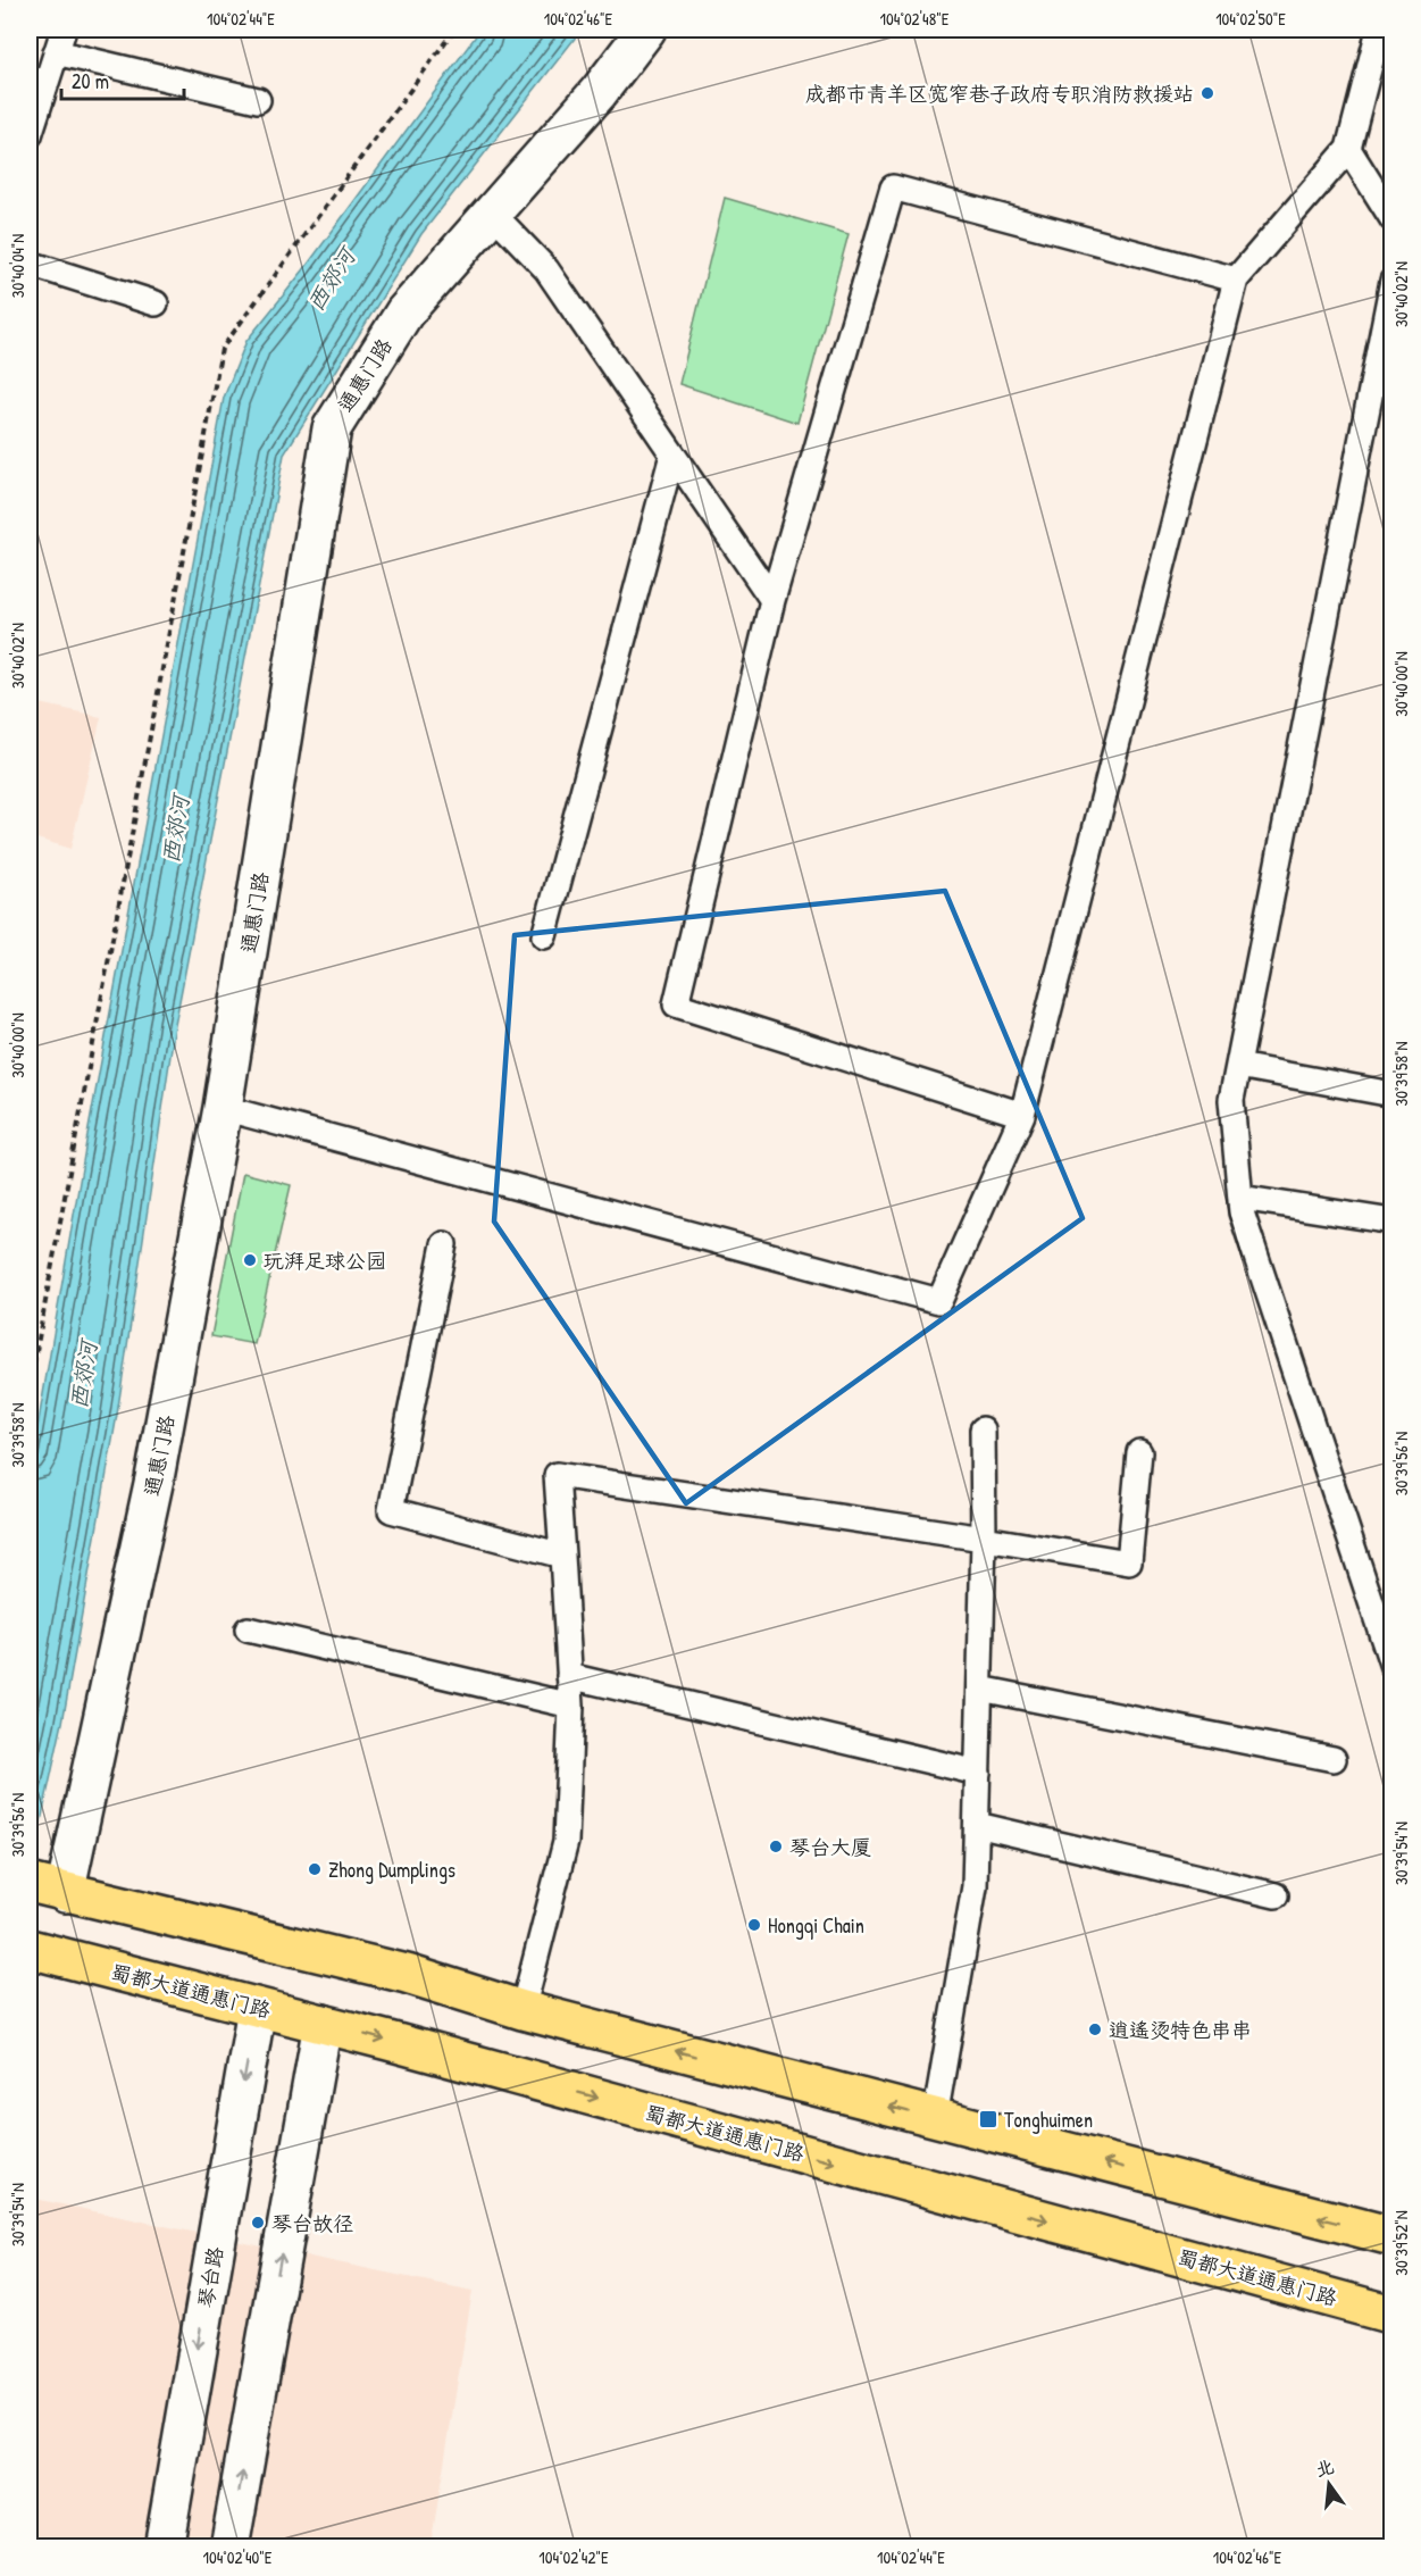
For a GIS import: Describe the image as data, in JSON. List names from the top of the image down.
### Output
{
  "streets": {
    "main road": ["蜀都大道通惠门路"],
    "street": ["通惠门路", "琴台路"]
  },
  "crossings": [
    ["蜀都大道通惠门路", "琴台路"]
  ],
  "water": ["西郊河"],
  "places": {
    "other": [
      "成都市青羊区宽窄巷子政府专职消防救援站",
      "玩湃足球公园",
      "琴台大厦",
      "Zhong Dumplings",
      "Hongqi Chain",
      "逍遥烫特色串串",
      "琴台故径"
    ],
    "transit": ["Tonghuimen"]
  },
  "scale_bar": "20 m",
  "north": "top",
  "coordinates": [
    "104°02'44\"E",
    "104°02'46\"E",
    "104°02'48\"E",
    "104°02'50\"E",
    "30°40'04\"N",
    "30°40'02\"N",
    "30°40'00\"N",
    "30°39'58\"N",
    "30°39'56\"N",
    "30°39'54\"N",
    "30°39'52\"N",
    "104°02'40\"E",
    "104°02'42\"E"
  ]
}
